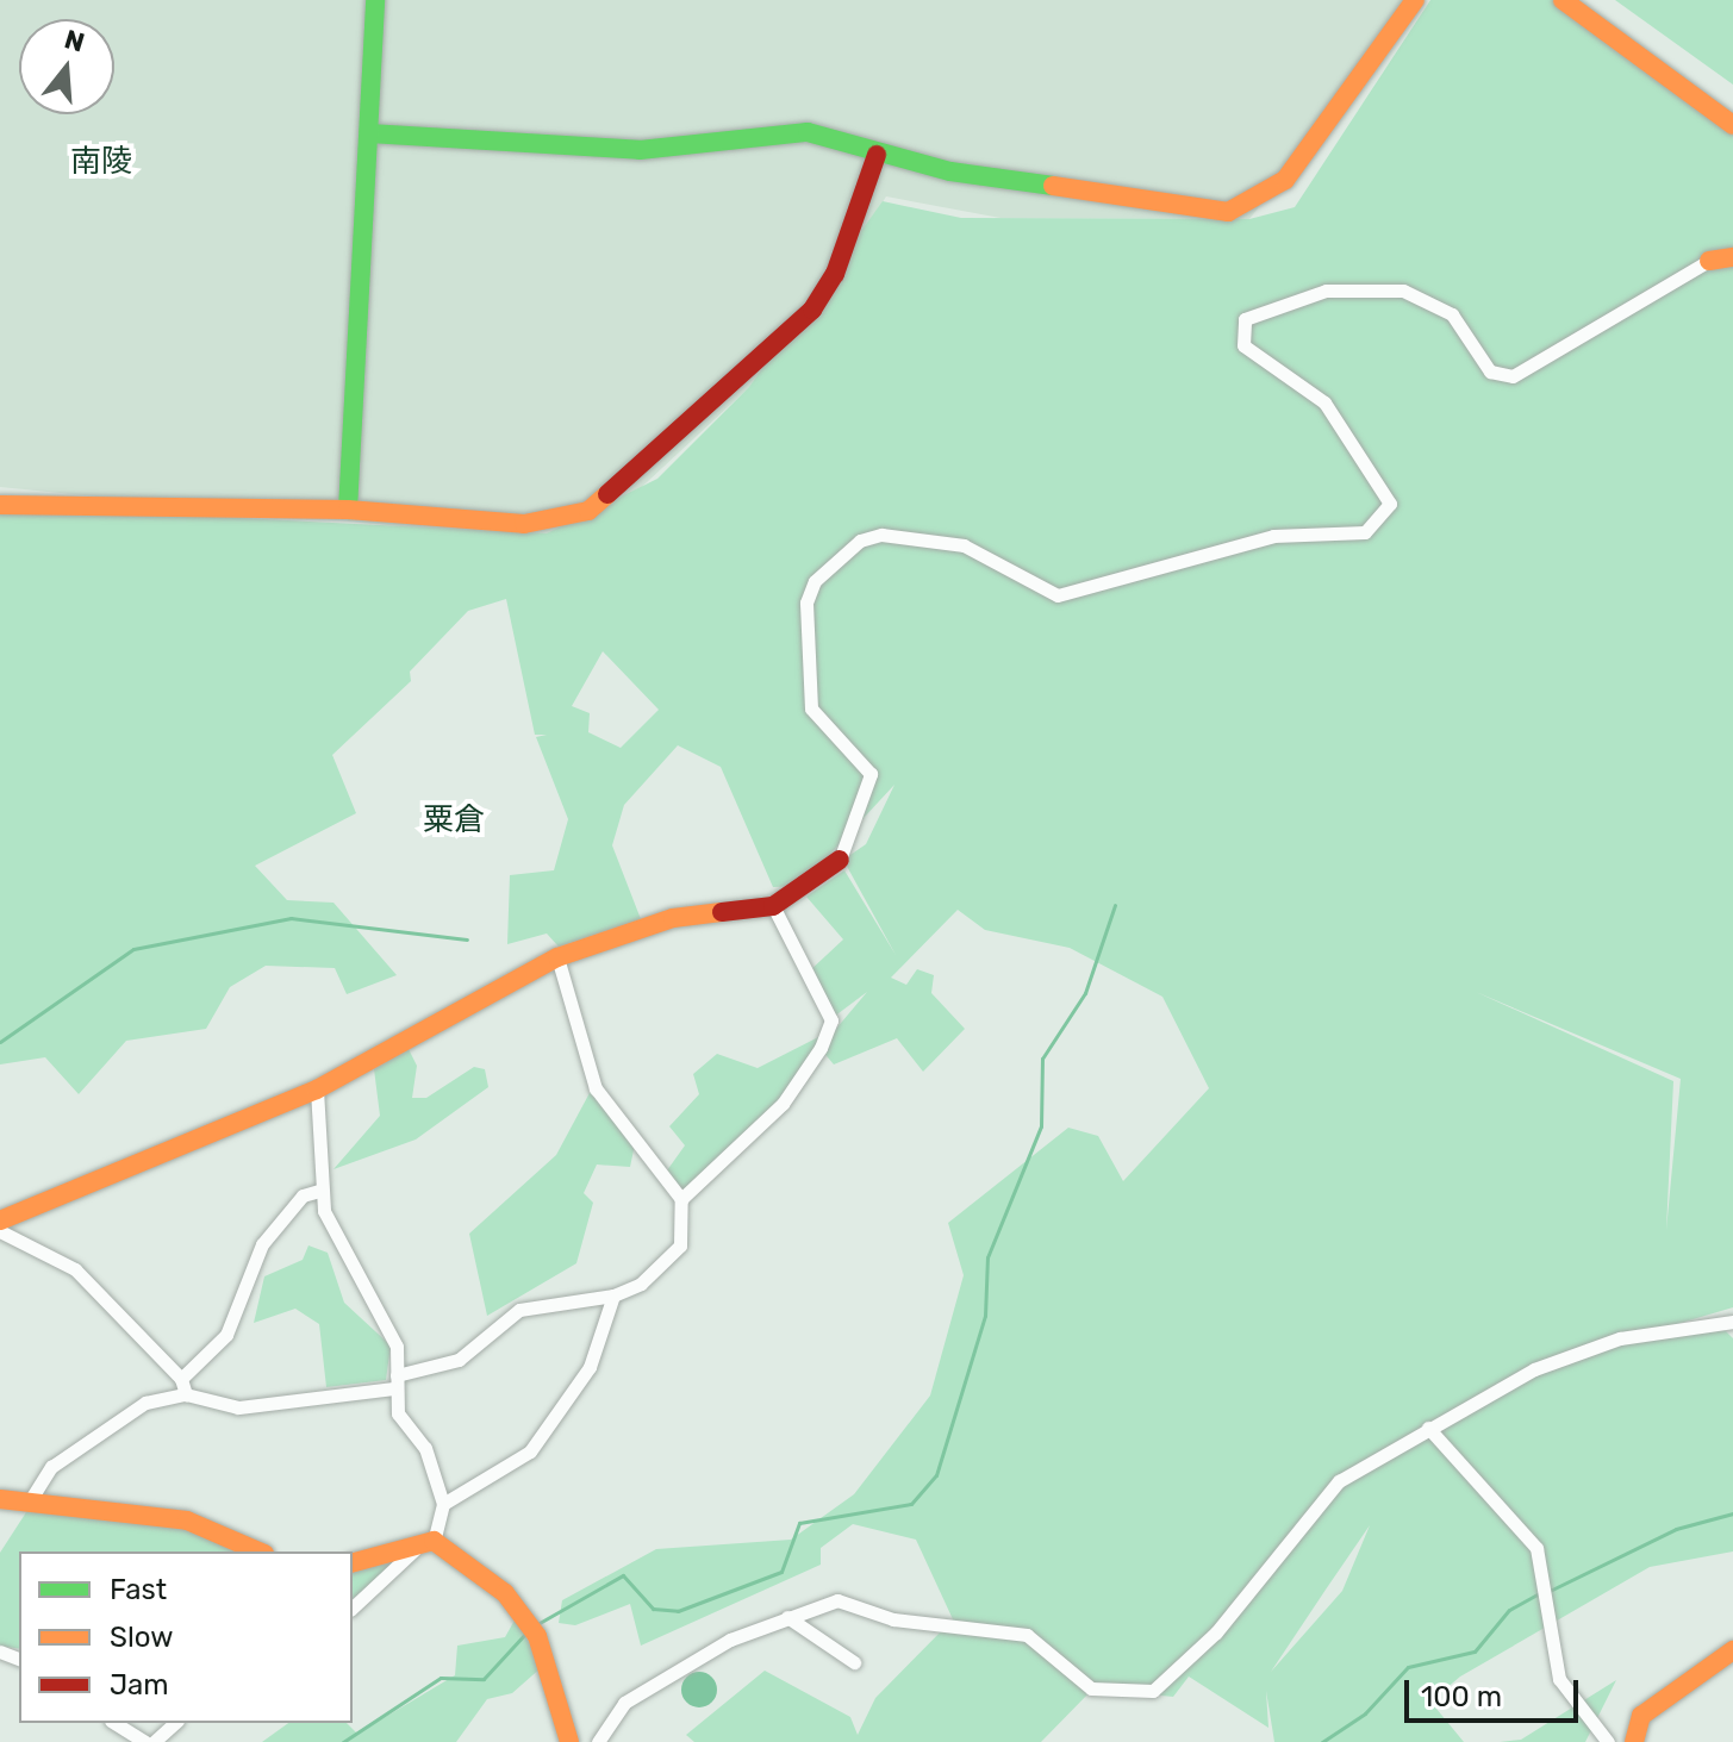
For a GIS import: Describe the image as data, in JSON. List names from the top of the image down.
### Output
{
  "districts": ["南陵", "粟倉"],
  "legend": ["Fast", "Slow", "Jam"],
  "scale_bar": "100 m",
  "north": "top"
}
